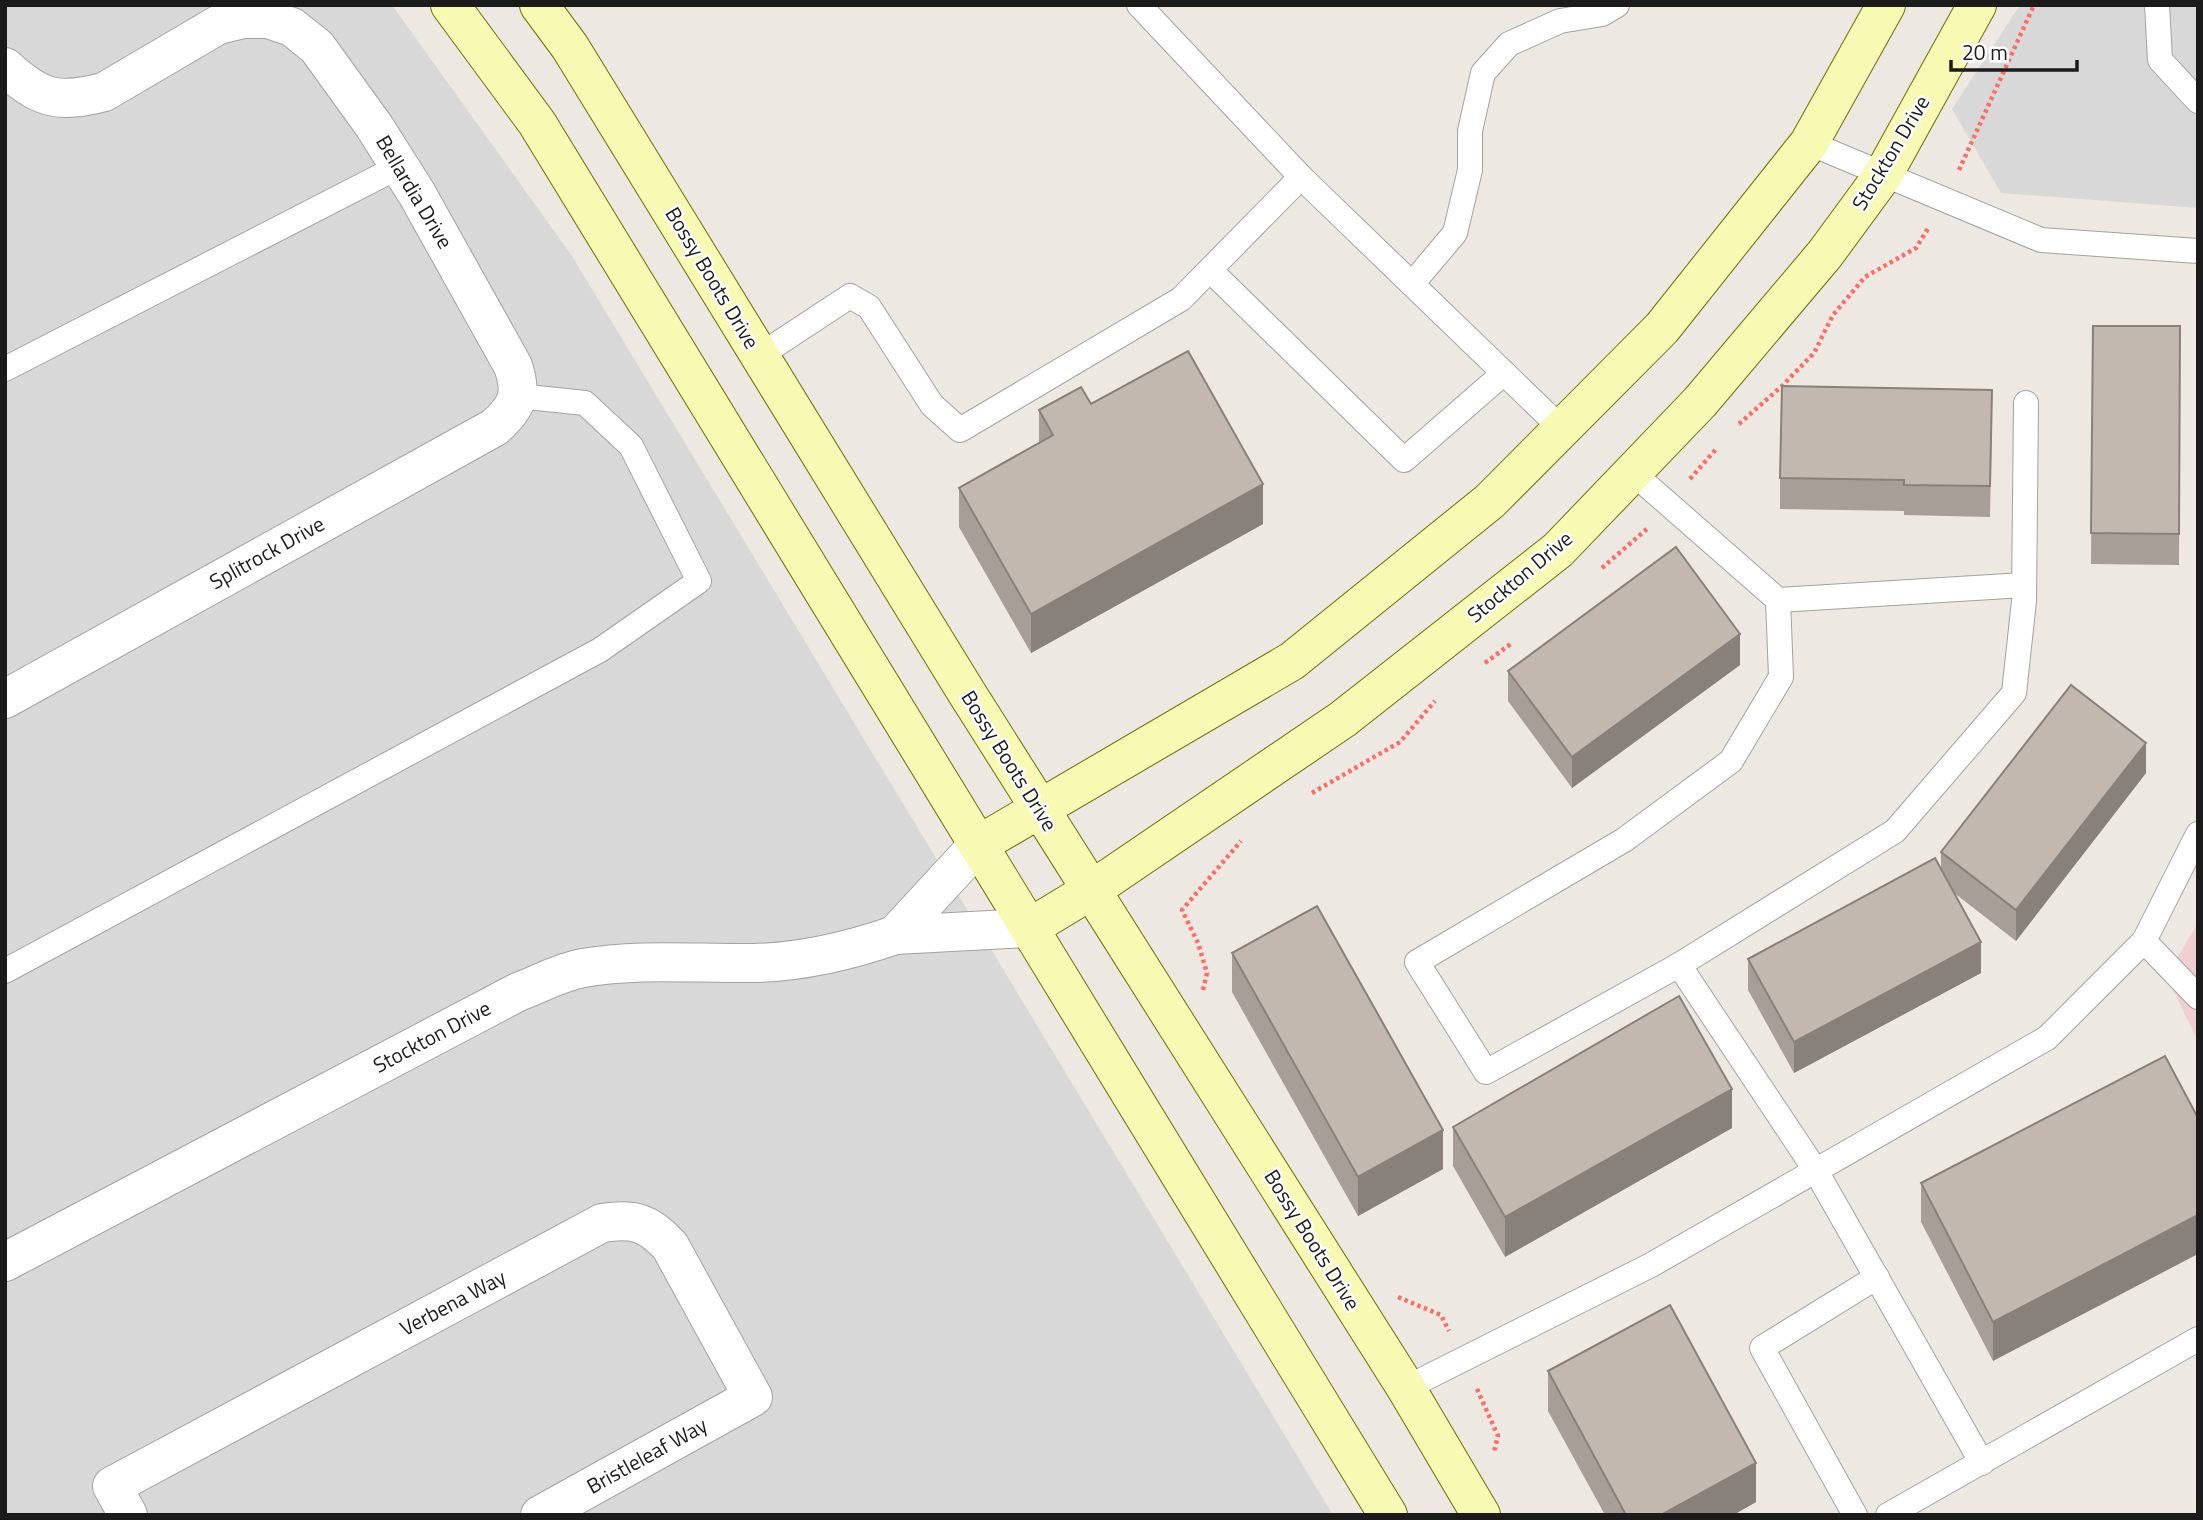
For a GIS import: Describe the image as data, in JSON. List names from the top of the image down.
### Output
{
  "streets": {
    "street": [
      "Stockton Drive",
      "Bellardia Drive",
      "Bossy Boots Drive",
      "Splitrock Drive",
      "Verbena Way",
      "Bristleleaf Way"
    ]
  },
  "crossings": [
    ["Stockton Drive", "Bossy Boots Drive"],
    ["Bellardia Drive", "Splitrock Drive"],
    ["Verbena Way", "Bristleleaf Way"]
  ],
  "scale_bar": "20 m"
}
